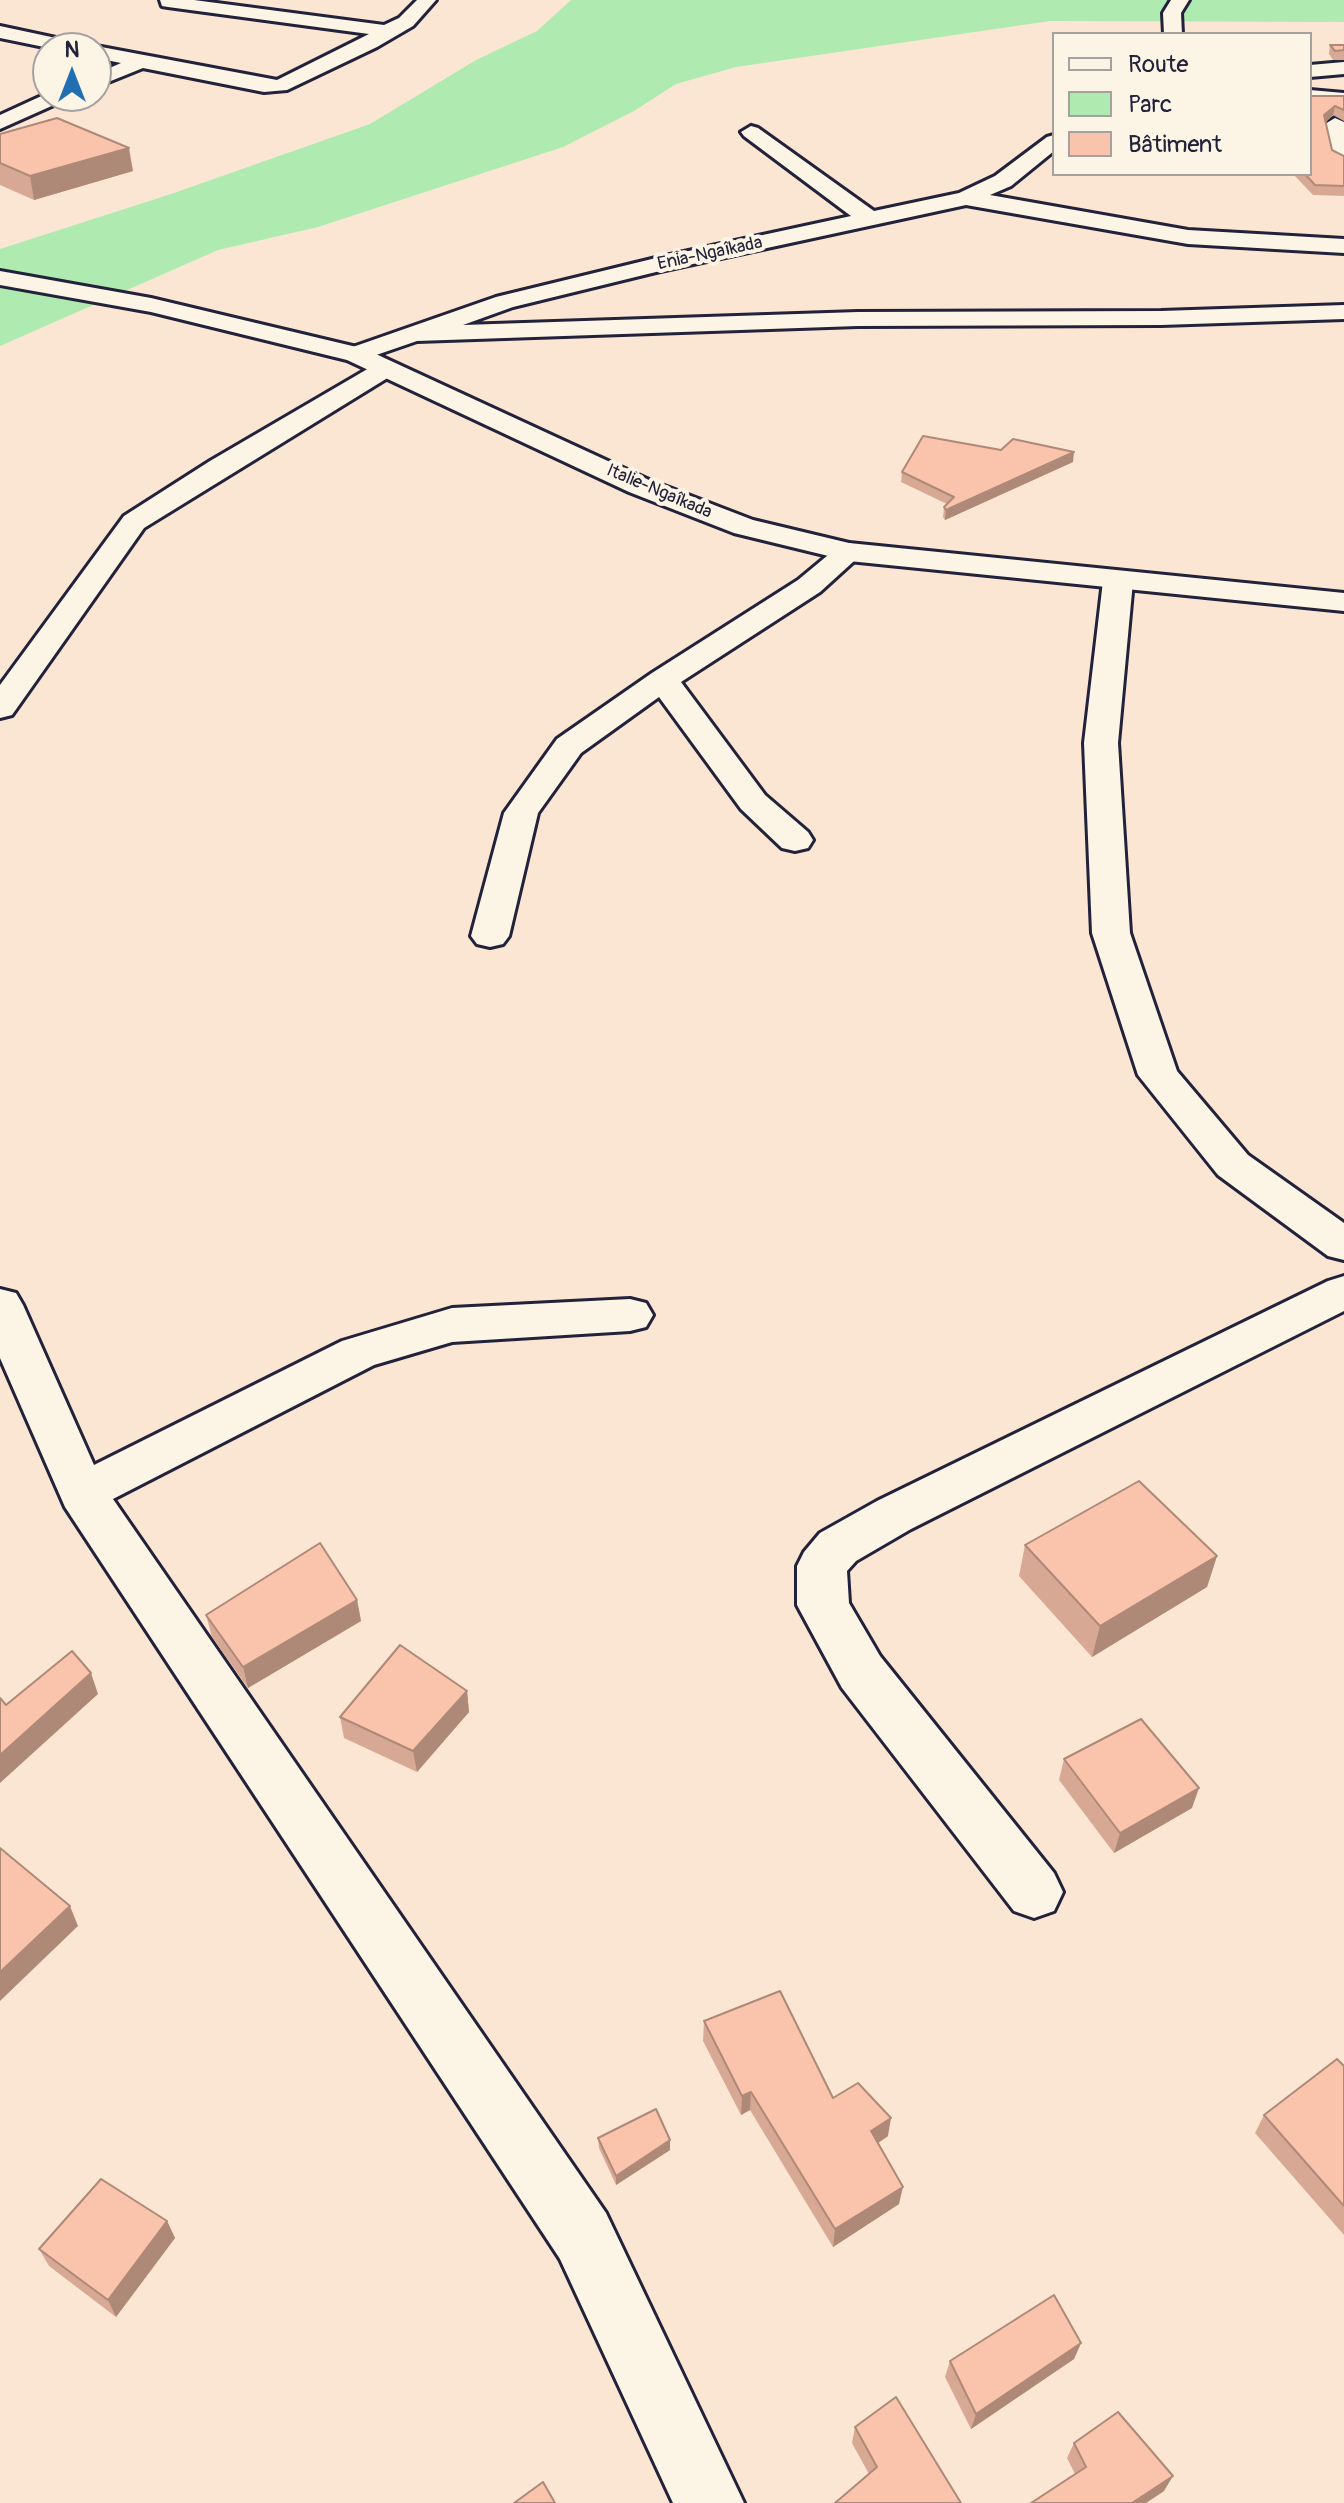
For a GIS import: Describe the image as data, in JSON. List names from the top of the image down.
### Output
{
  "streets": {
    "street": ["Enia-Ngaîkada", "Italie-Ngaîkada"]
  },
  "crossings": [
    ["Enia-Ngaîkada", "Italie-Ngaîkada"]
  ],
  "legend": ["Route", "Parc", "Bâtiment"],
  "north": "top"
}
